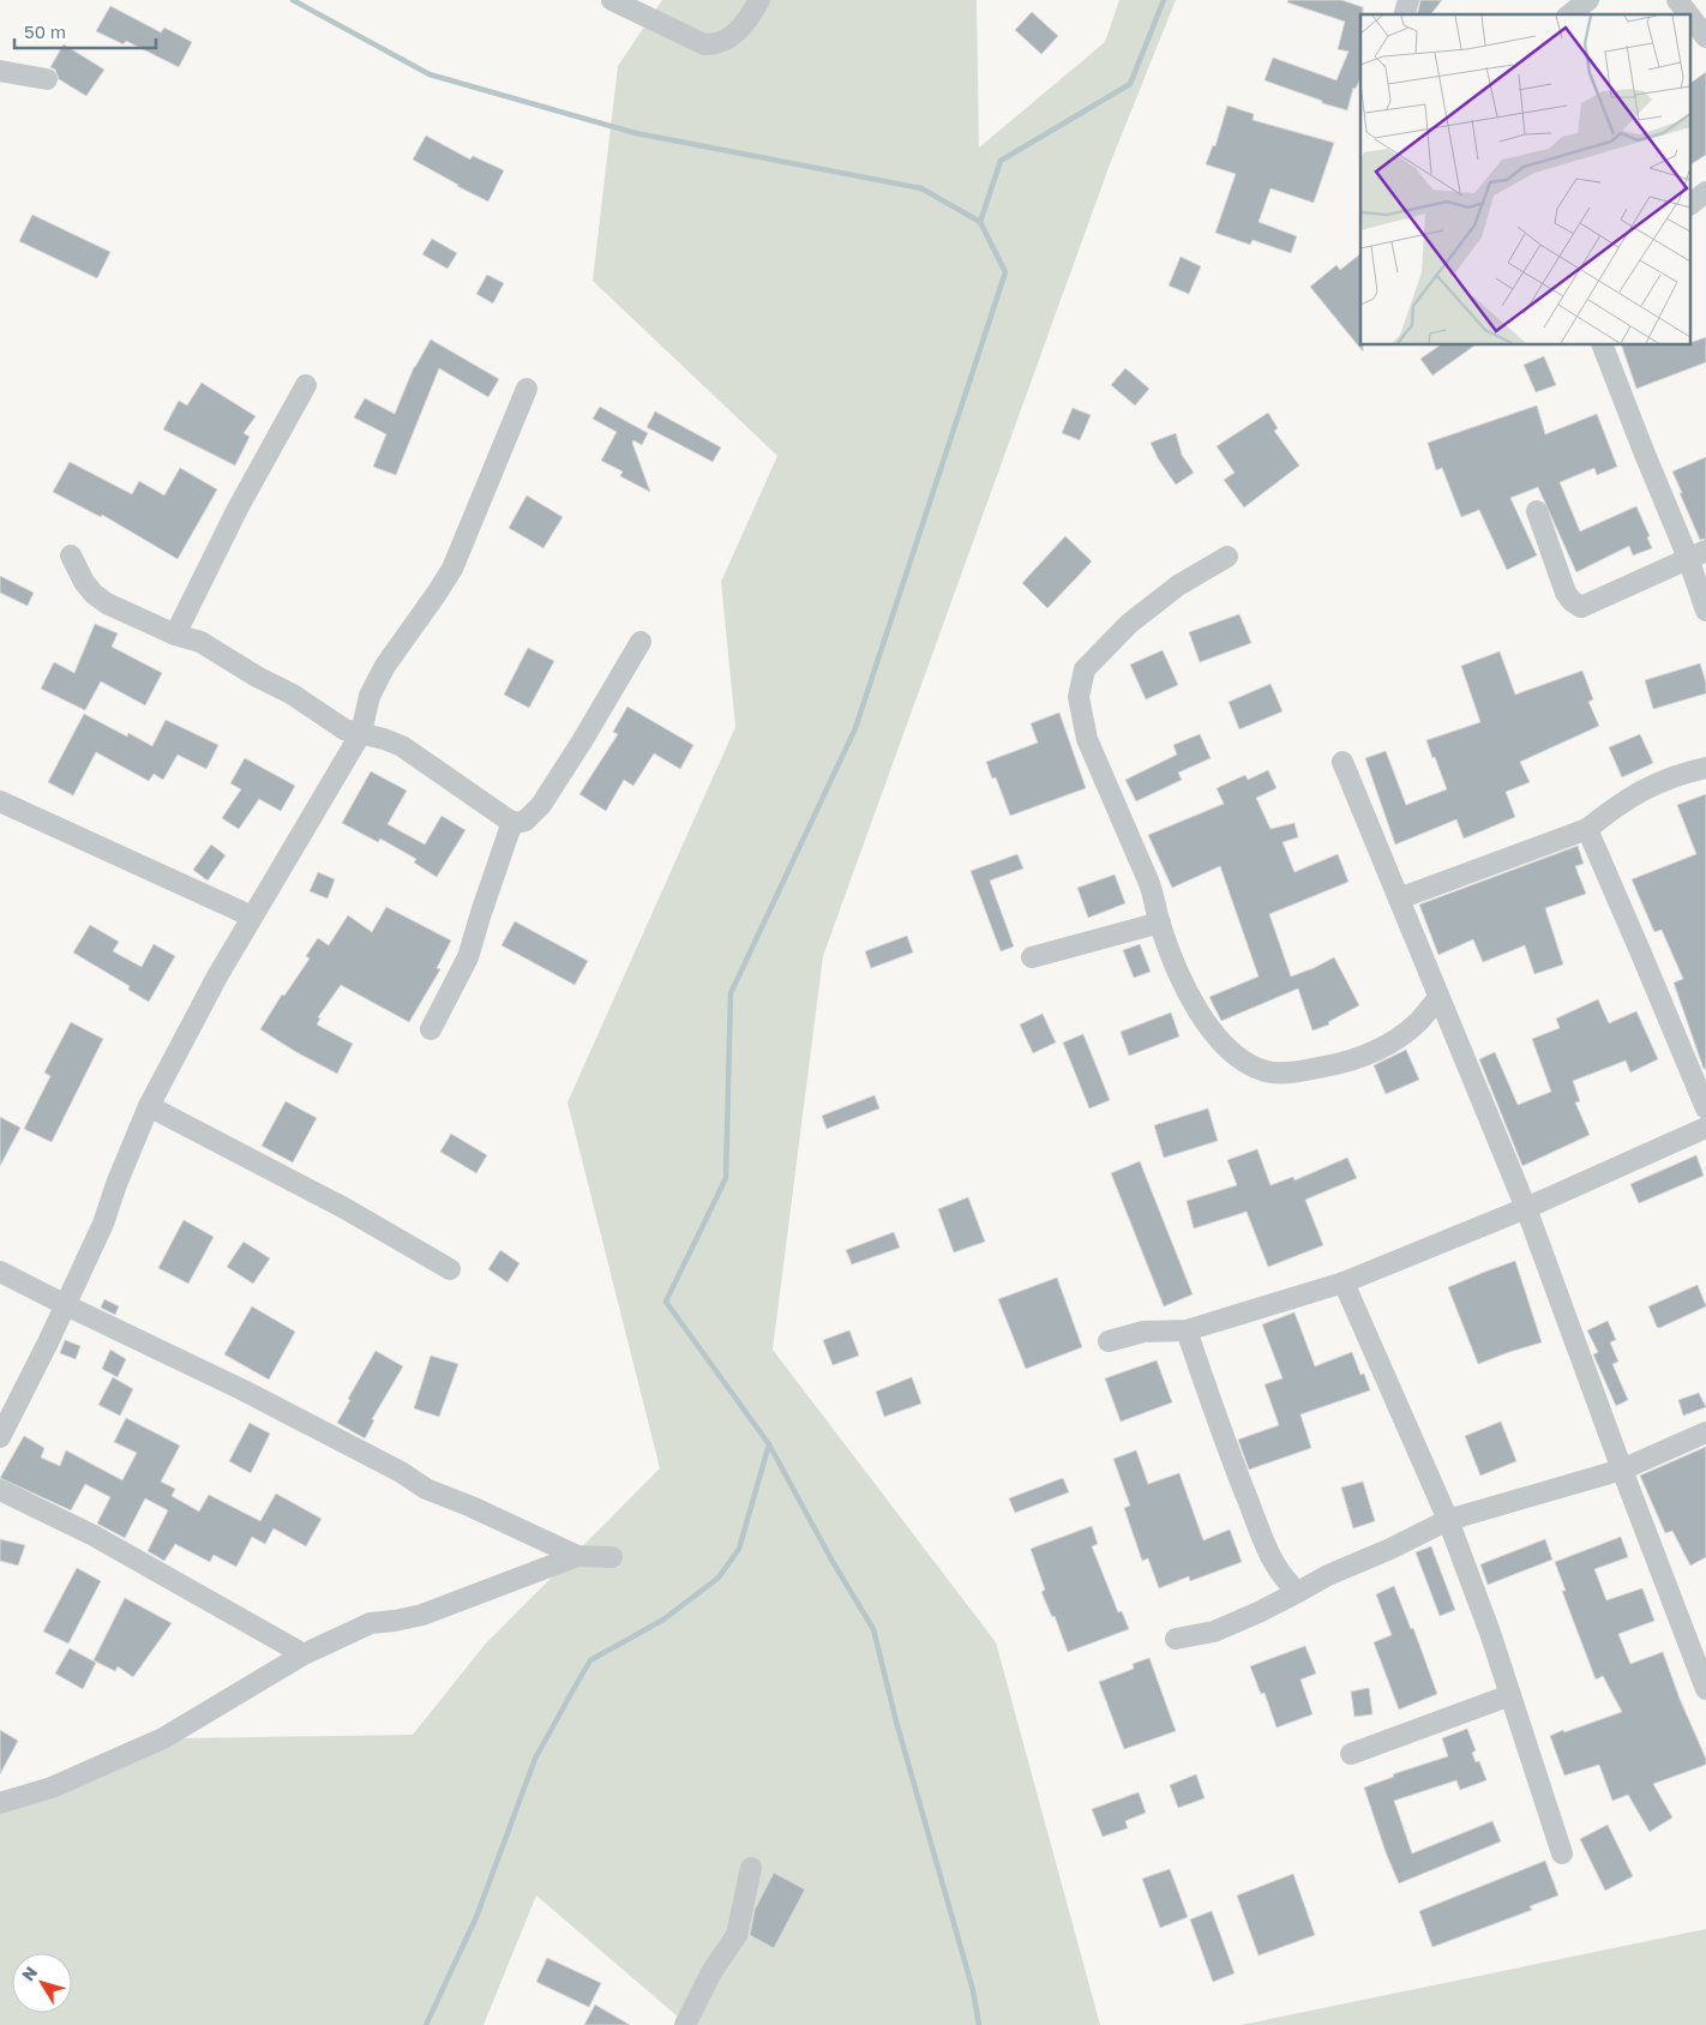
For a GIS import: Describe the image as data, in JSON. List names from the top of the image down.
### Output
{
  "scale_bar": "50 m",
  "north": "top left"
}
